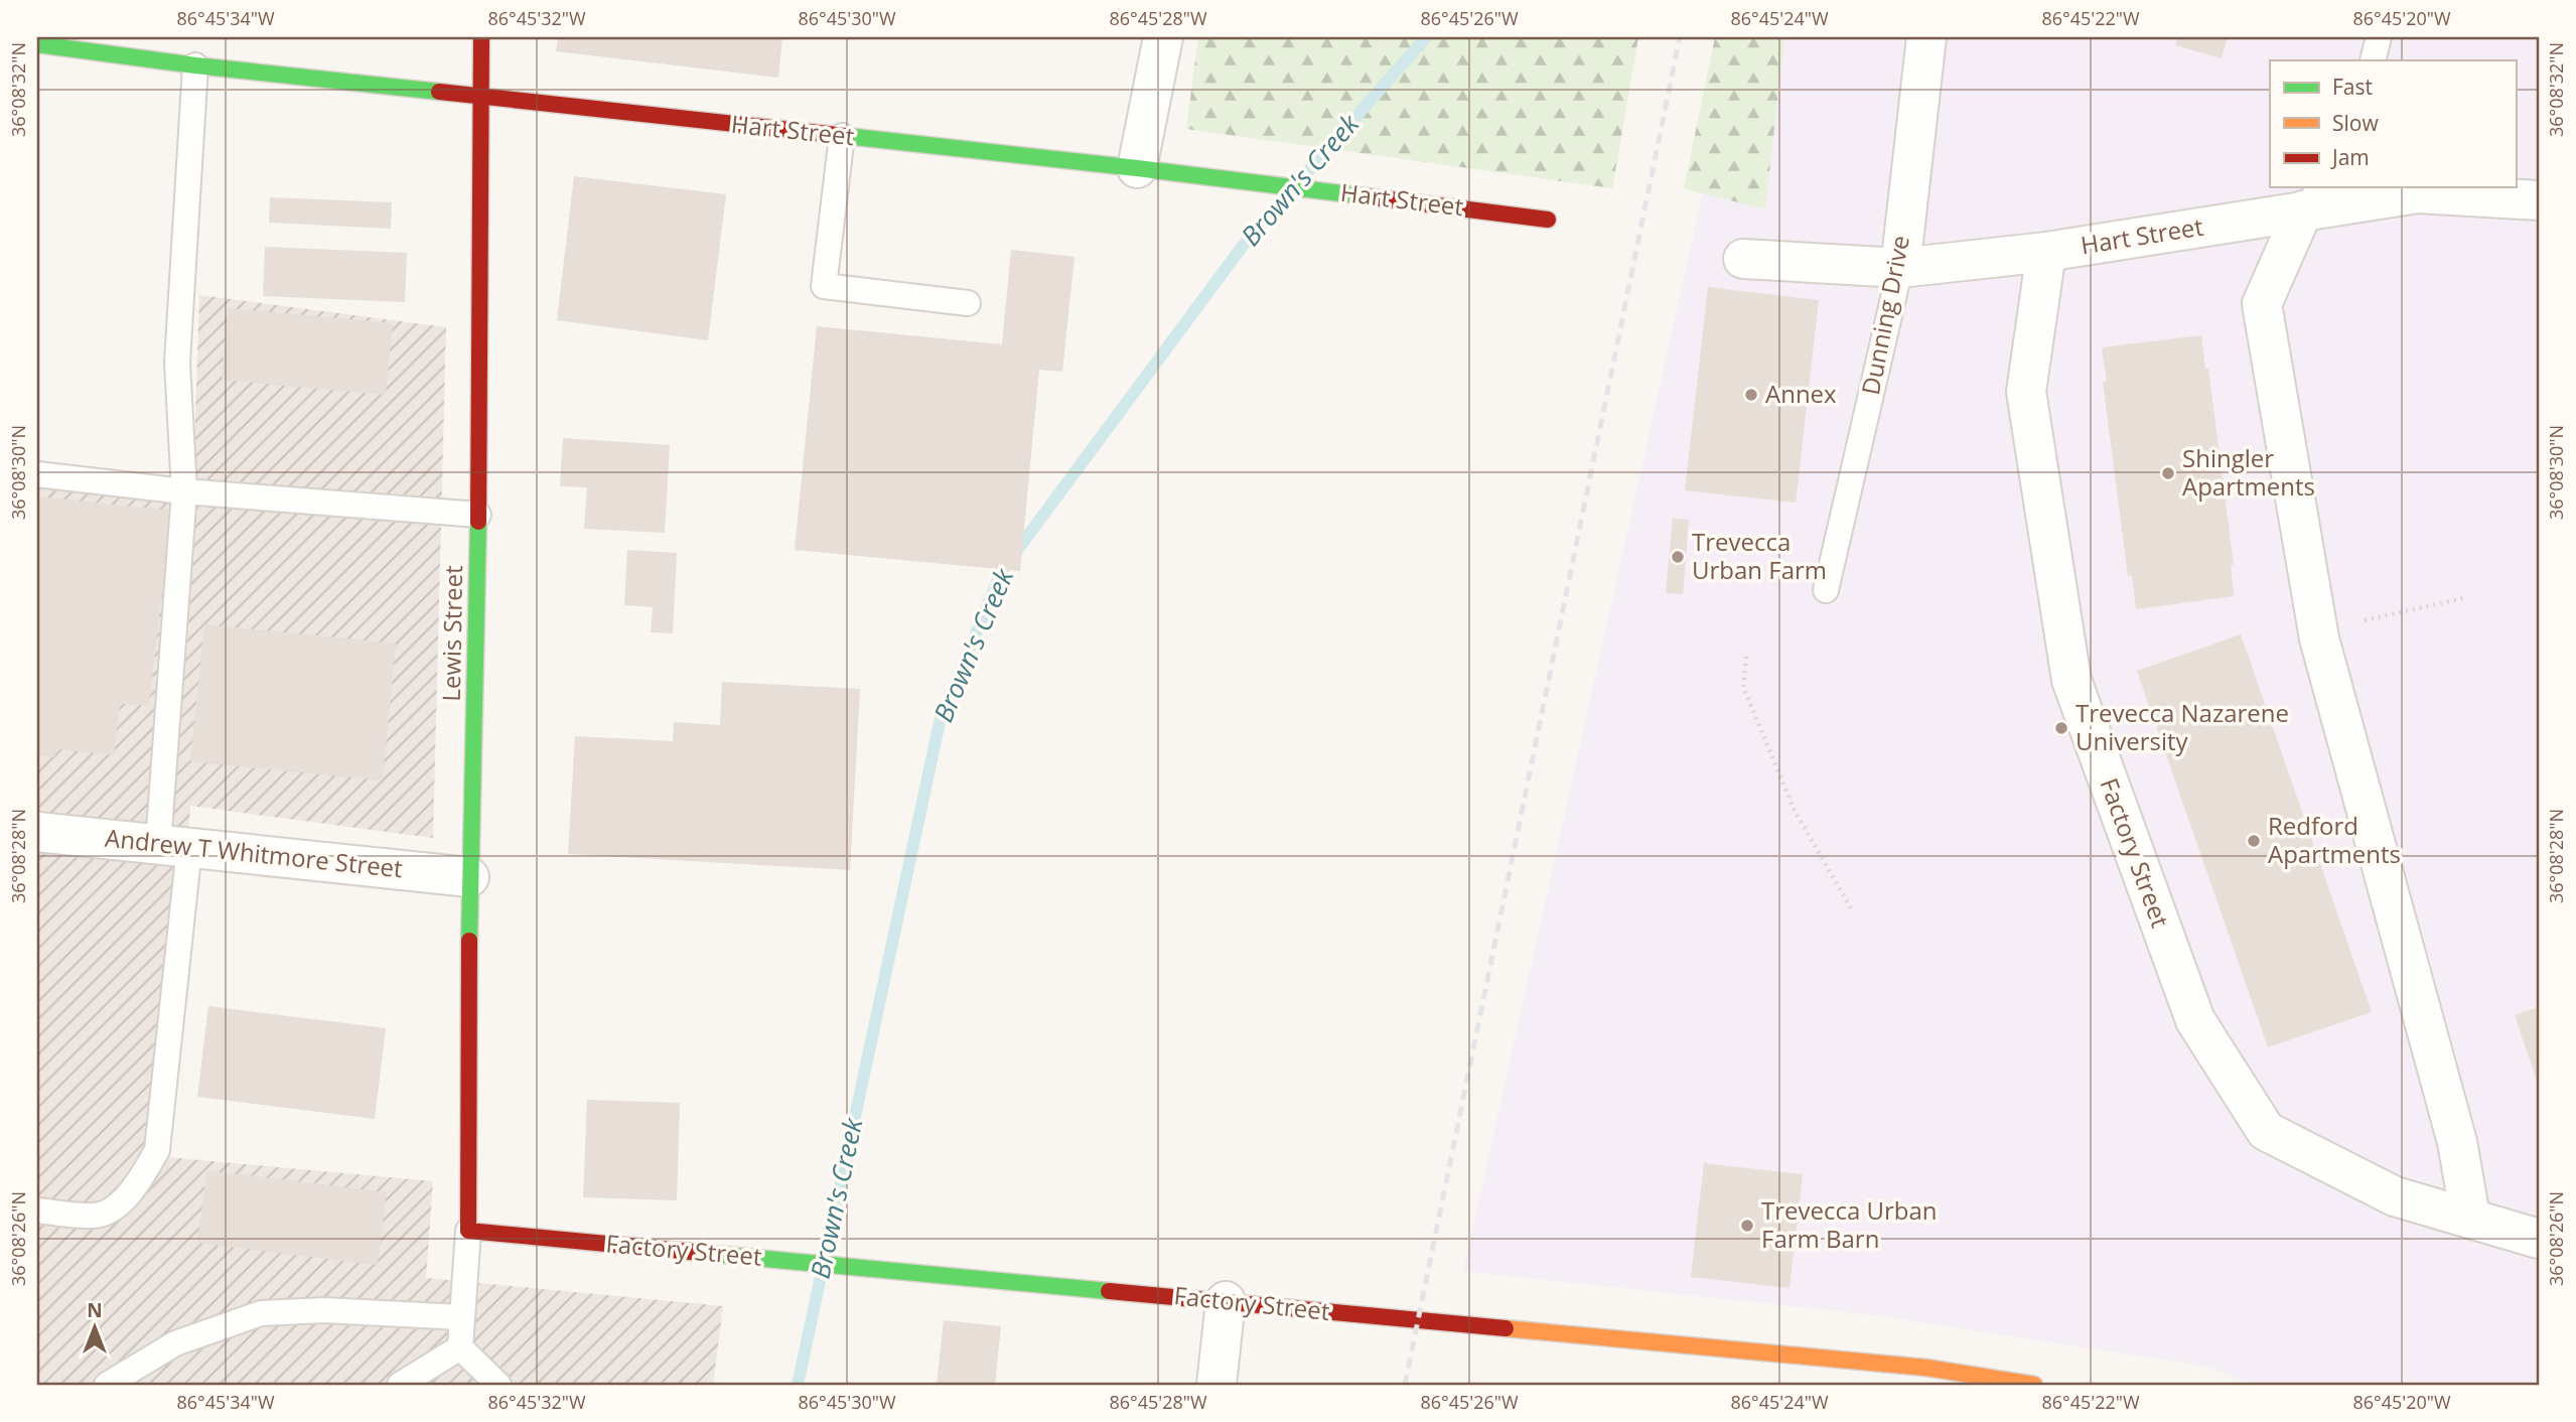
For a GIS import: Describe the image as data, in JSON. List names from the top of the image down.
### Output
{
  "streets": {
    "street": [
      "Hart Street",
      "Dunning Drive",
      "Lewis Street",
      "Factory Street",
      "Andrew T Whitmore Street"
    ]
  },
  "crossings": [
    ["Hart Street", "Dunning Drive"],
    ["Hart Street", "Lewis Street"],
    ["Hart Street", "Factory Street"],
    ["Lewis Street", "Factory Street"],
    ["Lewis Street", "Andrew T Whitmore Street"]
  ],
  "water": ["Brown's Creek"],
  "places": [
    "Annex",
    "Shingler Apartments",
    "Trevecca Urban Farm",
    "Trevecca Nazarene University",
    "Redford Apartments",
    "Trevecca Urban Farm Barn"
  ],
  "legend": ["Fast", "Slow", "Jam"],
  "north": "top",
  "coordinates": [
    "86°45'34\"W",
    "86°45'32\"W",
    "86°45'30\"W",
    "86°45'28\"W",
    "86°45'26\"W",
    "86°45'24\"W",
    "86°45'22\"W",
    "86°45'20\"W",
    "36°08'32\"N",
    "36°08'30\"N",
    "36°08'28\"N",
    "36°08'26\"N"
  ]
}
